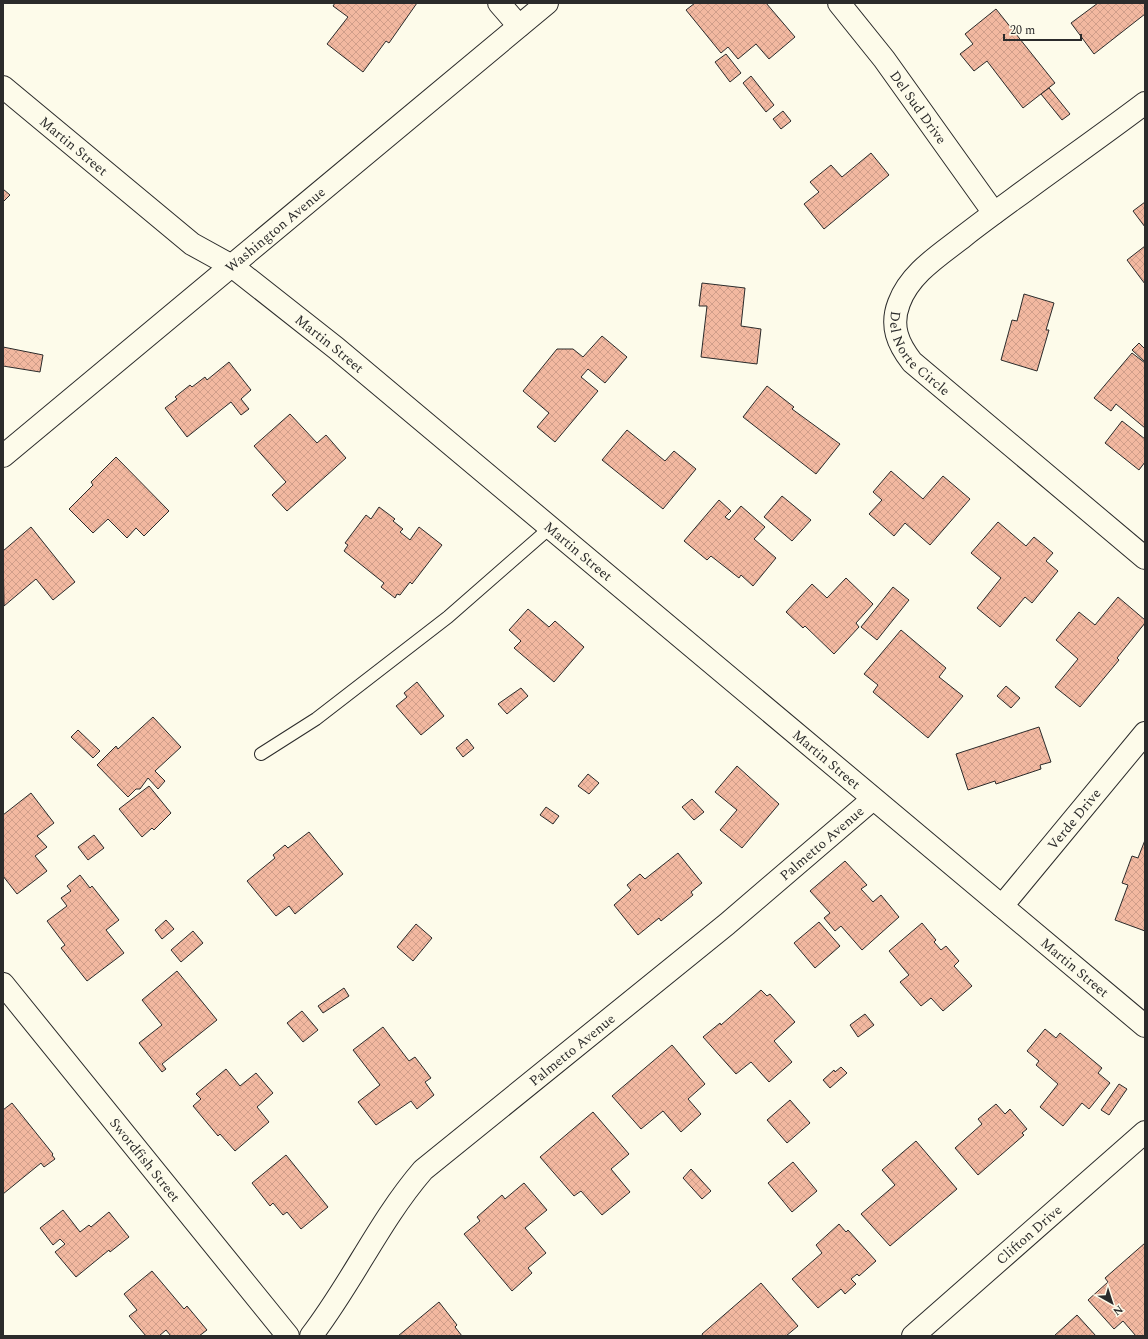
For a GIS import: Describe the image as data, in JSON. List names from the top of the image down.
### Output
{
  "streets": {
    "street": [
      "Del Sud Drive",
      "Martin Street",
      "Washington Avenue",
      "Del Norte Circle",
      "Verde Drive",
      "Palmetto Avenue",
      "Swordfish Street",
      "Clifton Drive"
    ]
  },
  "crossings": [
    ["Del Sud Drive", "Del Norte Circle"],
    ["Martin Street", "Washington Avenue"],
    ["Martin Street", "Verde Drive"],
    ["Martin Street", "Palmetto Avenue"]
  ],
  "scale_bar": "20 m",
  "north": "bottom right"
}
